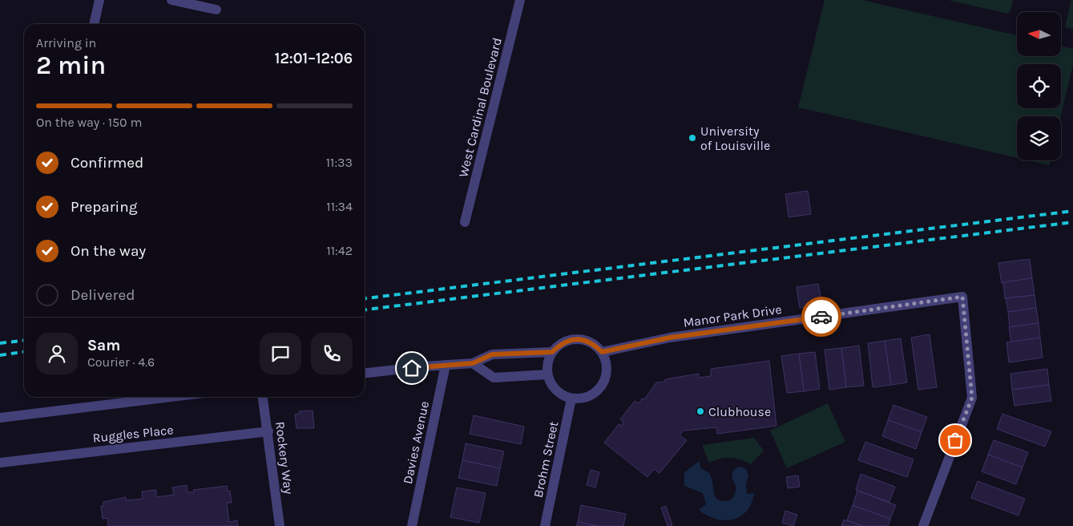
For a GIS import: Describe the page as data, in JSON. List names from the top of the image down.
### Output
{
  "streets": {
    "street": [
      "West Cardinal Boulevard",
      "Manor Park Drive",
      "Ruggles Place",
      "Davies Avenue",
      "Rockery Way",
      "Brohm Street"
    ]
  },
  "crossings": [
    ["Manor Park Drive", "Brohm Street"],
    ["Ruggles Place", "Rockery Way"]
  ],
  "places": ["University of Louisville", "Clubhouse"],
  "north": "left",
  "page": {
    "heading": ["2 min", "Arriving in", "12:01–12:06"],
    "panel": ["Sam", "Courier · 4.6"],
    "bar": "On the way · 150 m",
    "list": [
      ["Confirmed", "11:33"],
      ["Preparing", "11:34"],
      ["On the way", "11:42"],
      "Delivered"
    ]
  }
}
